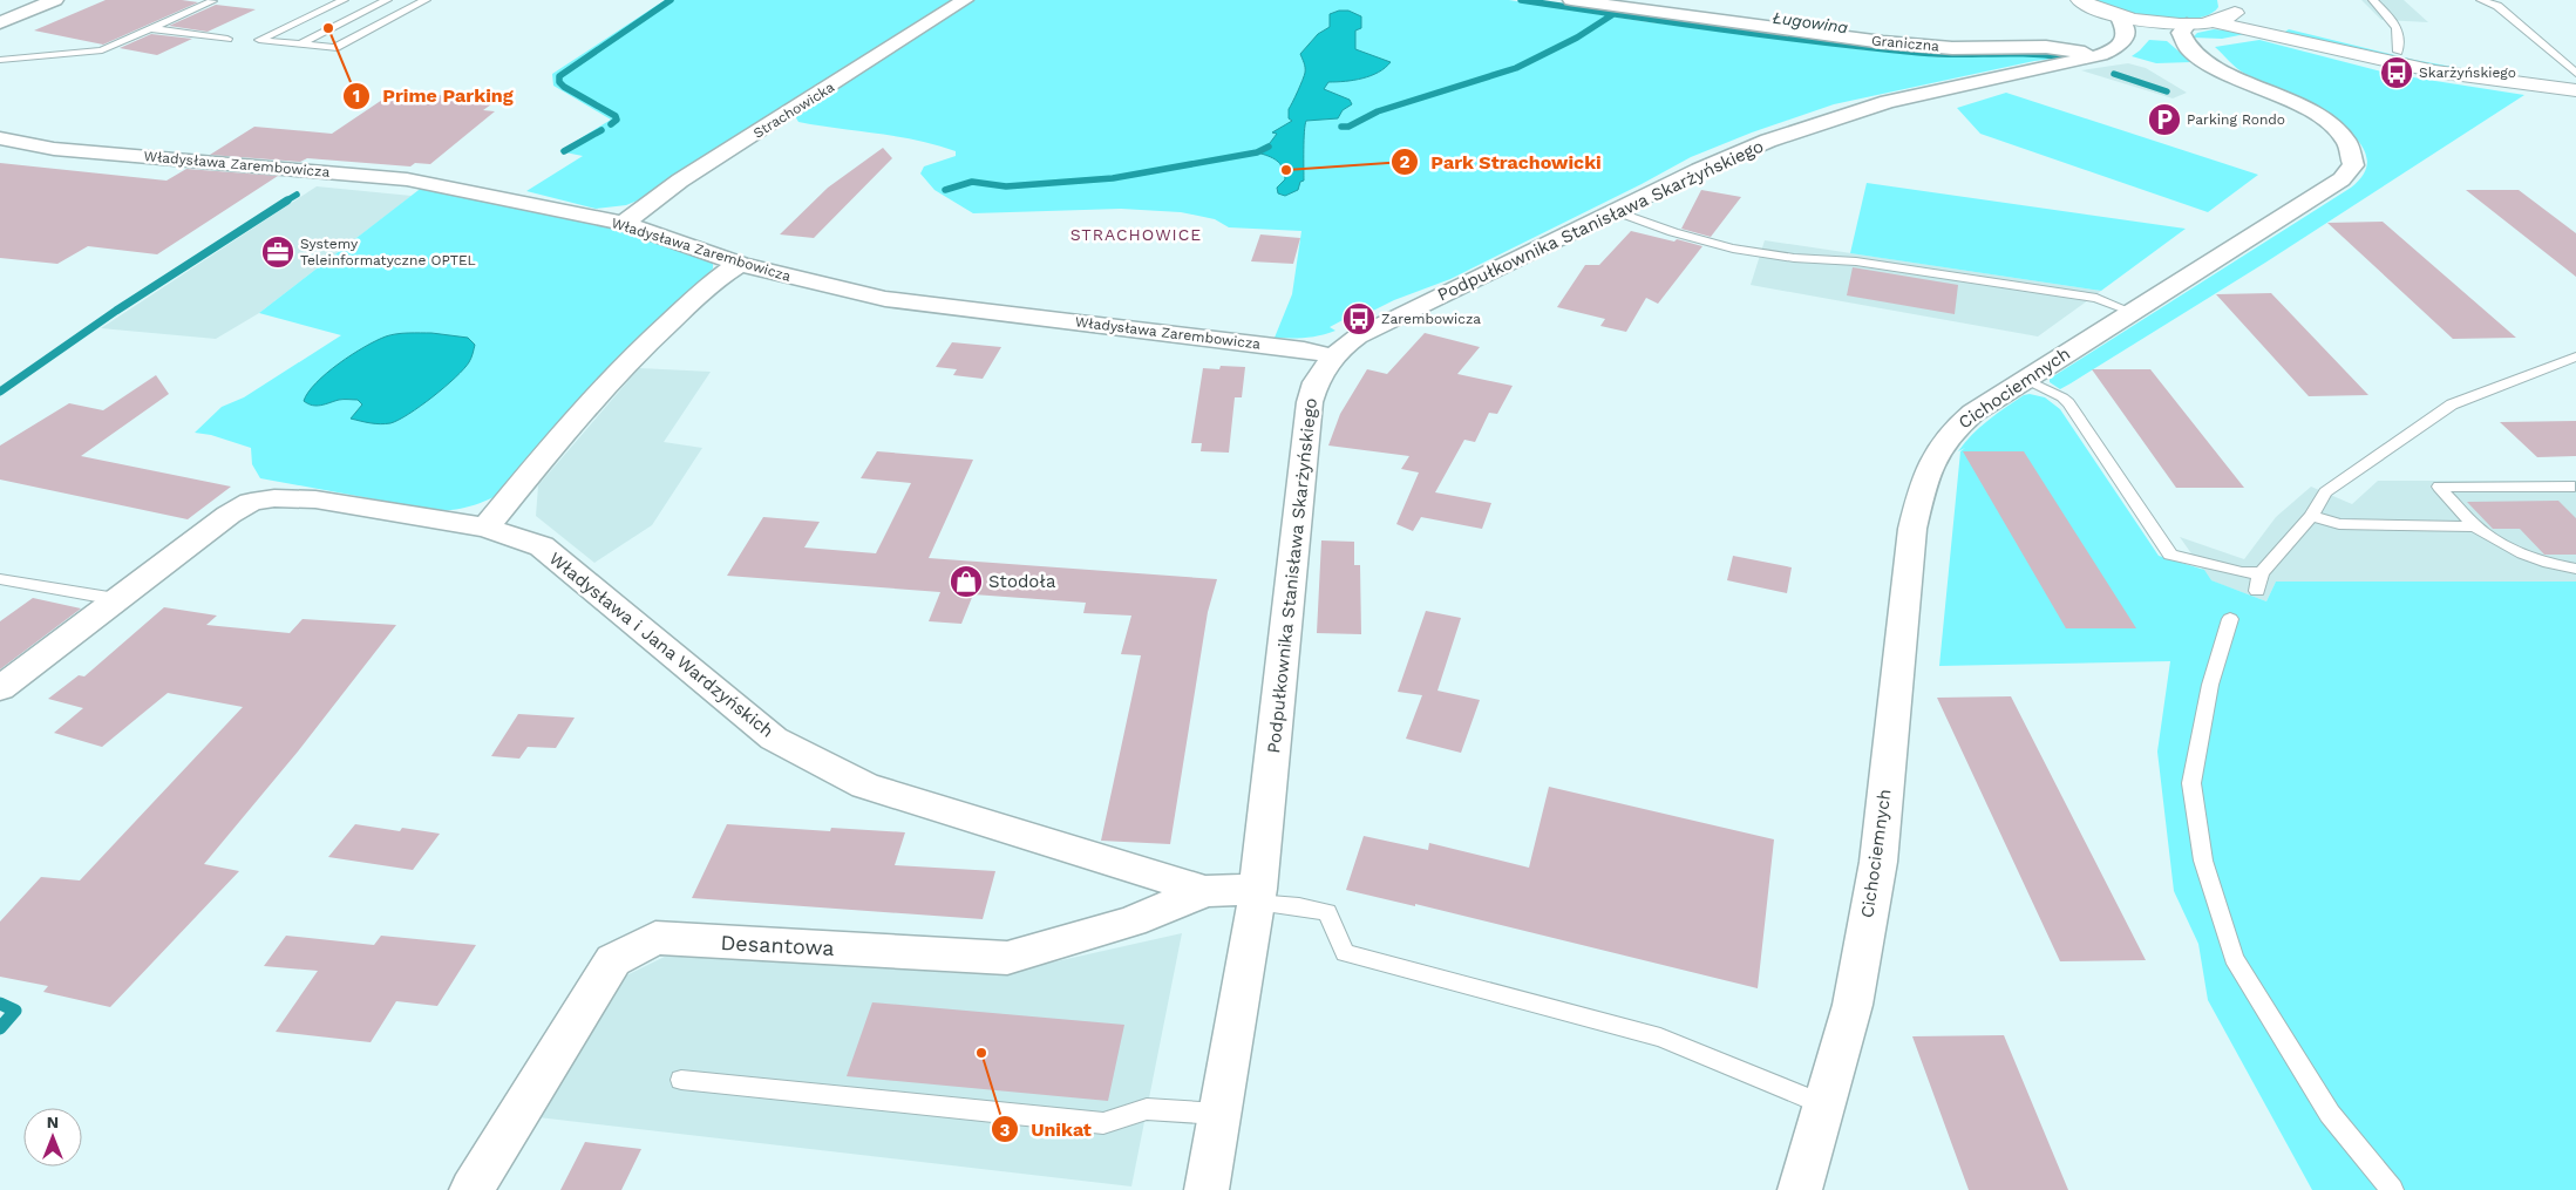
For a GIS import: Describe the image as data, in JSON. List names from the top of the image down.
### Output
{
  "streets": {
    "street": [
      "Graniczna",
      "Strachowicka",
      "Władysława Zarembowicza",
      "Podpułkownika Stanisława Skarżyńskiego",
      "Cichociemnych",
      "Władysława i Jana Wardzyńskich",
      "Desantowa"
    ]
  },
  "crossings": [
    ["Graniczna", "Podpułkownika Stanisława Skarżyńskiego"],
    ["Strachowicka", "Władysława Zarembowicza"],
    ["Władysława Zarembowicza", "Podpułkownika Stanisława Skarżyńskiego"],
    ["Podpułkownika Stanisława Skarżyńskiego", "Władysława i Jana Wardzyńskich"],
    ["Władysława i Jana Wardzyńskich", "Desantowa"]
  ],
  "districts": ["STRACHOWICE"],
  "water": ["Ługowina"],
  "places": {
    "other": ["Prime Parking", "Park Strachowicki", "Unikat"],
    "bus stop": ["Skarżyńskiego", "Zarembowicza"],
    "parking": ["Parking Rondo"],
    "office": ["Systemy Teleinformatyczne OPTEL"],
    "shop": ["Stodoła"]
  },
  "north": "top"
}
